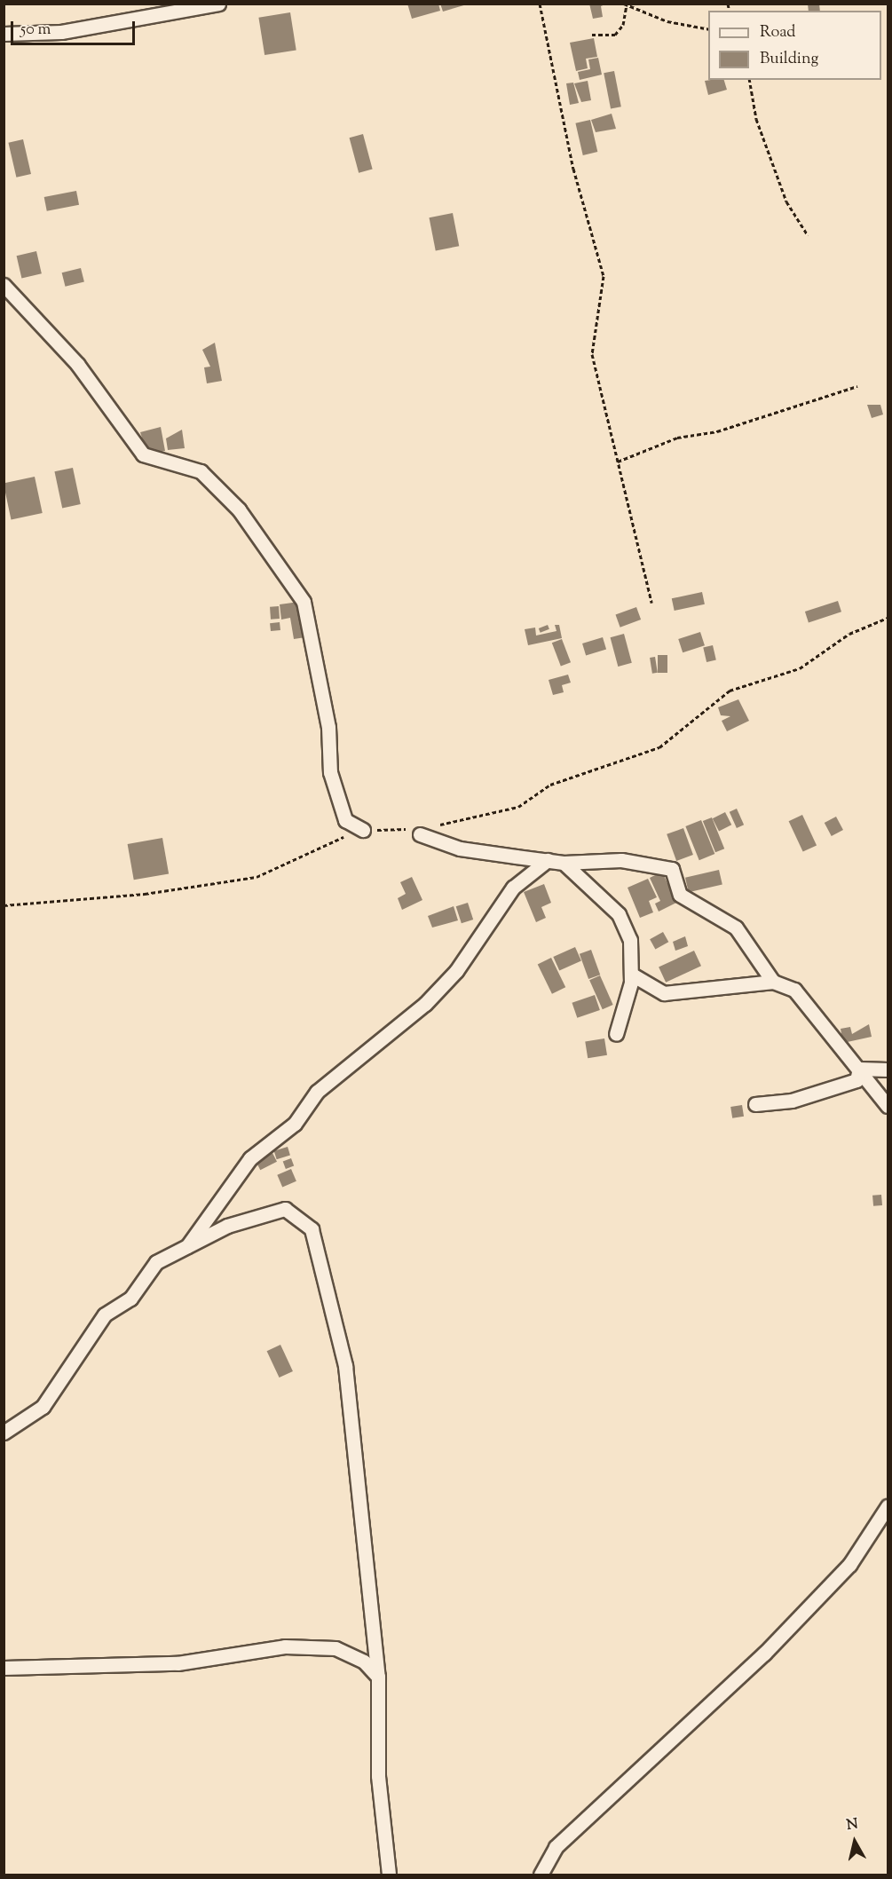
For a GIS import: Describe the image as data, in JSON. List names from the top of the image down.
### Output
{
  "legend": ["Road", "Building"],
  "scale_bar": "50 m",
  "north": "top"
}
